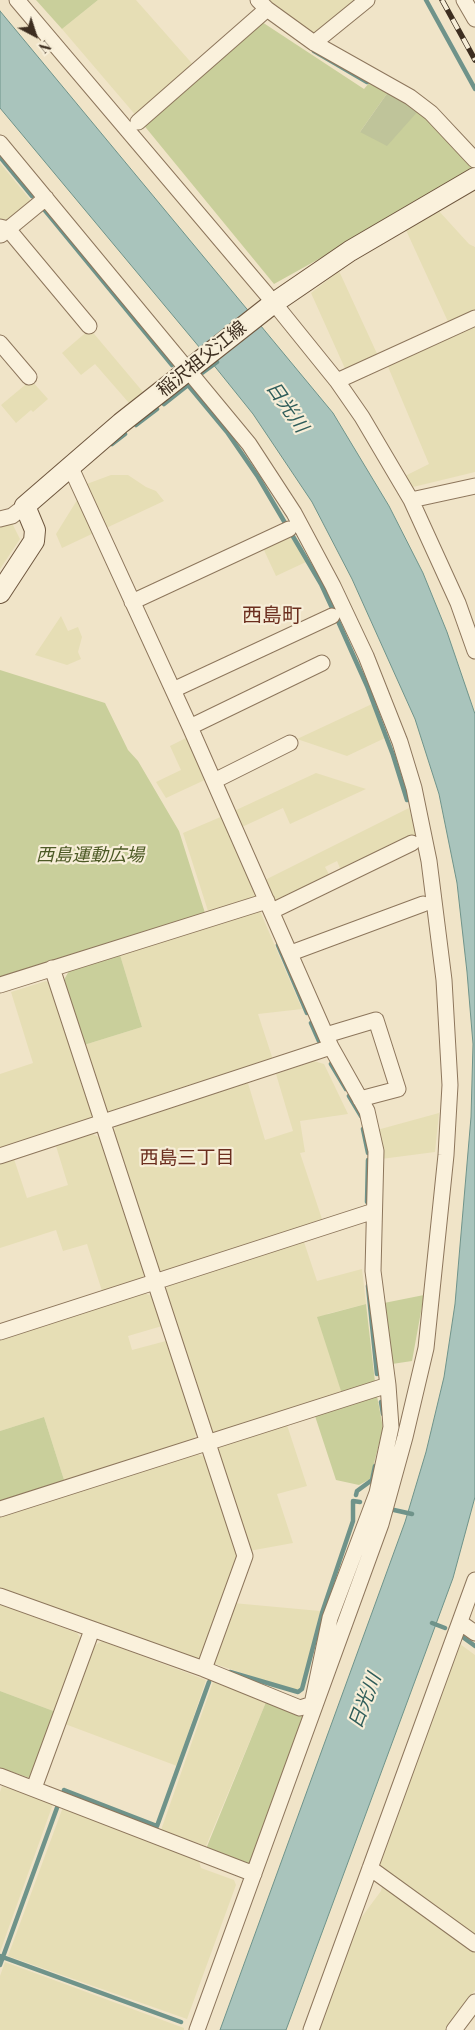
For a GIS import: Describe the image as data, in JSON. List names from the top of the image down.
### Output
{
  "streets": {
    "main road": ["稲沢祖父江線"]
  },
  "districts": ["西島町", "西島三丁目"],
  "water": ["日光川"],
  "parks": ["西島運動広場"],
  "north": "bottom right"
}
